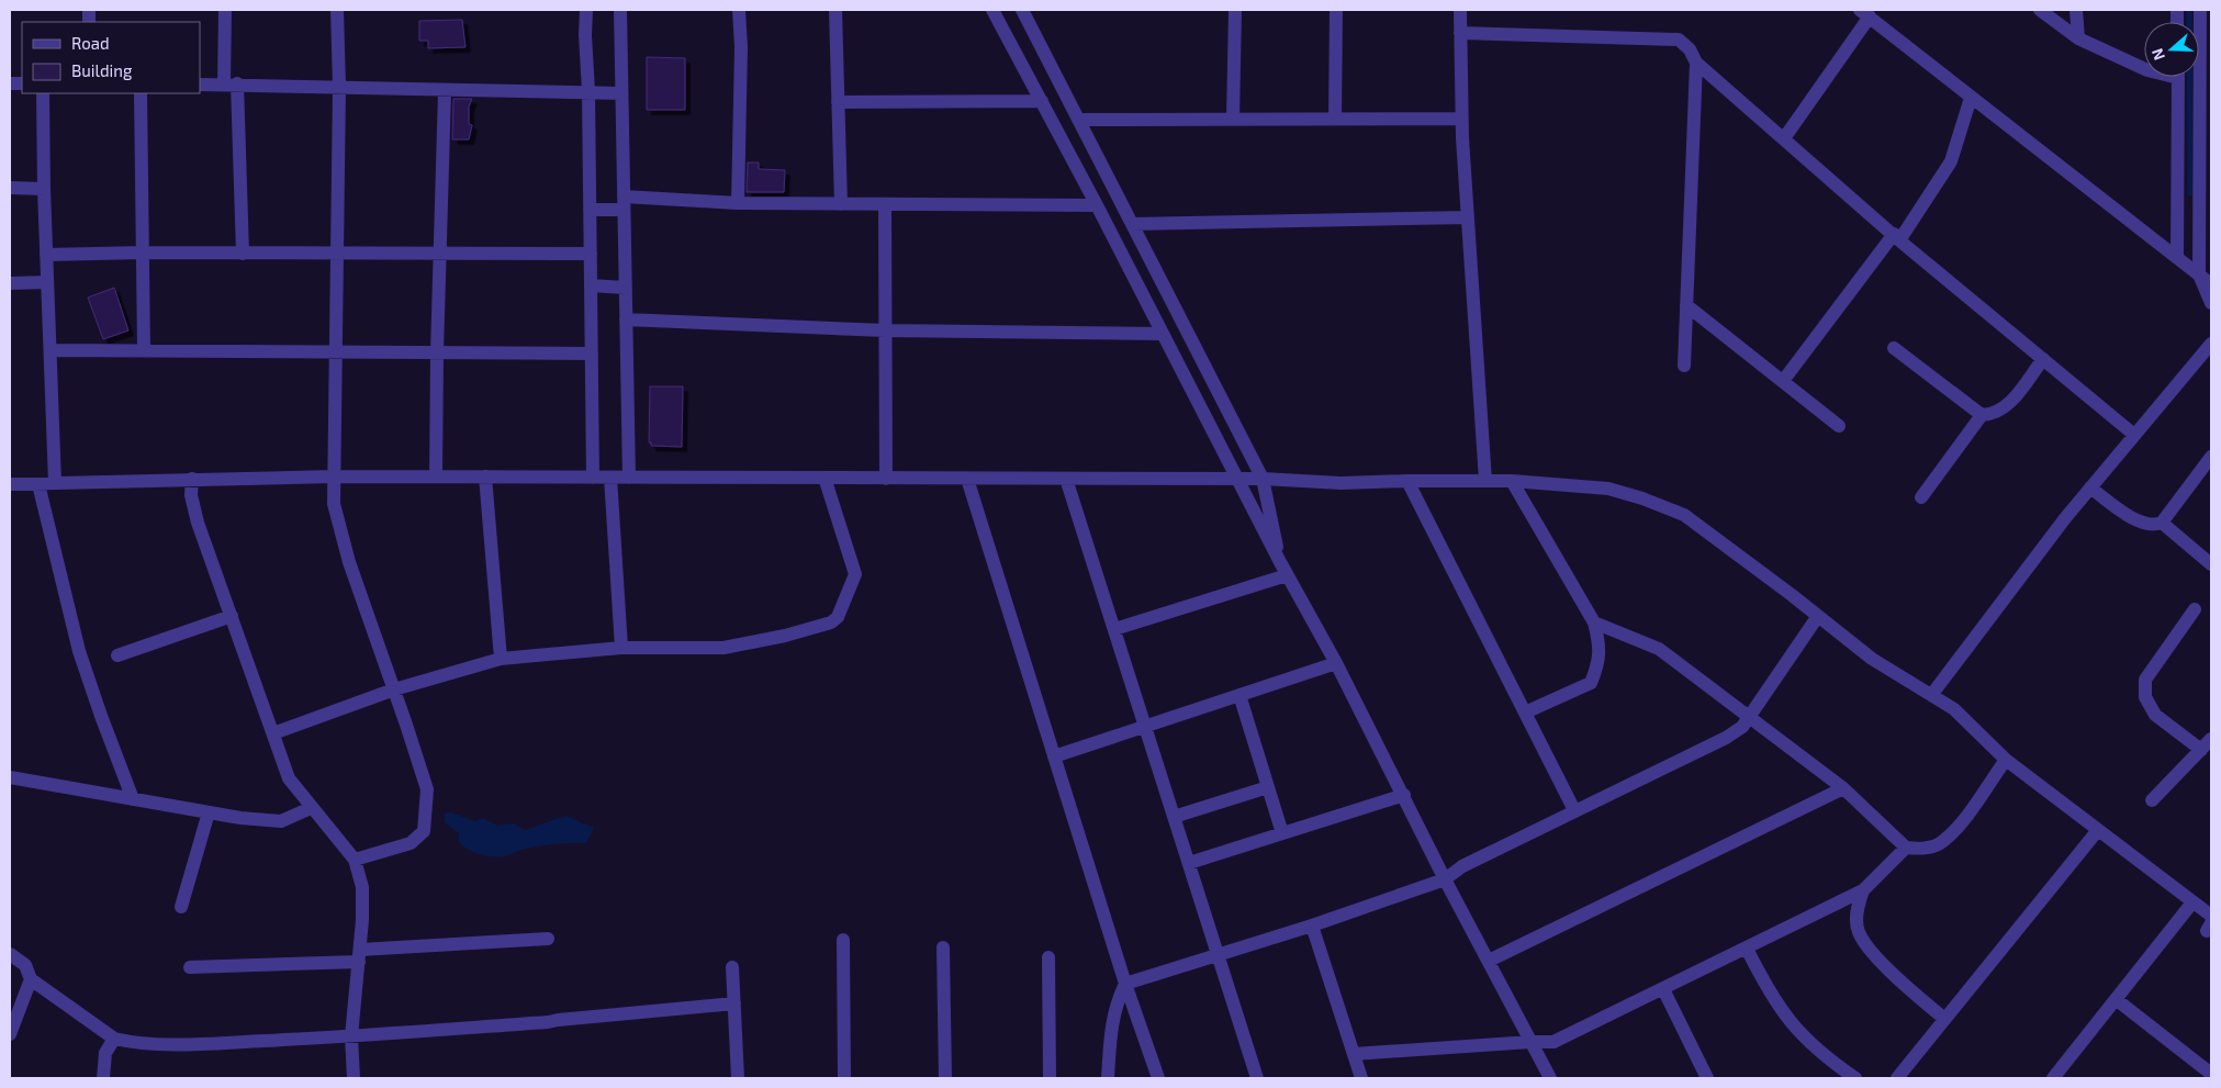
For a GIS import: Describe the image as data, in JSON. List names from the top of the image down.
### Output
{
  "legend": ["Road", "Building"],
  "north": "left"
}
